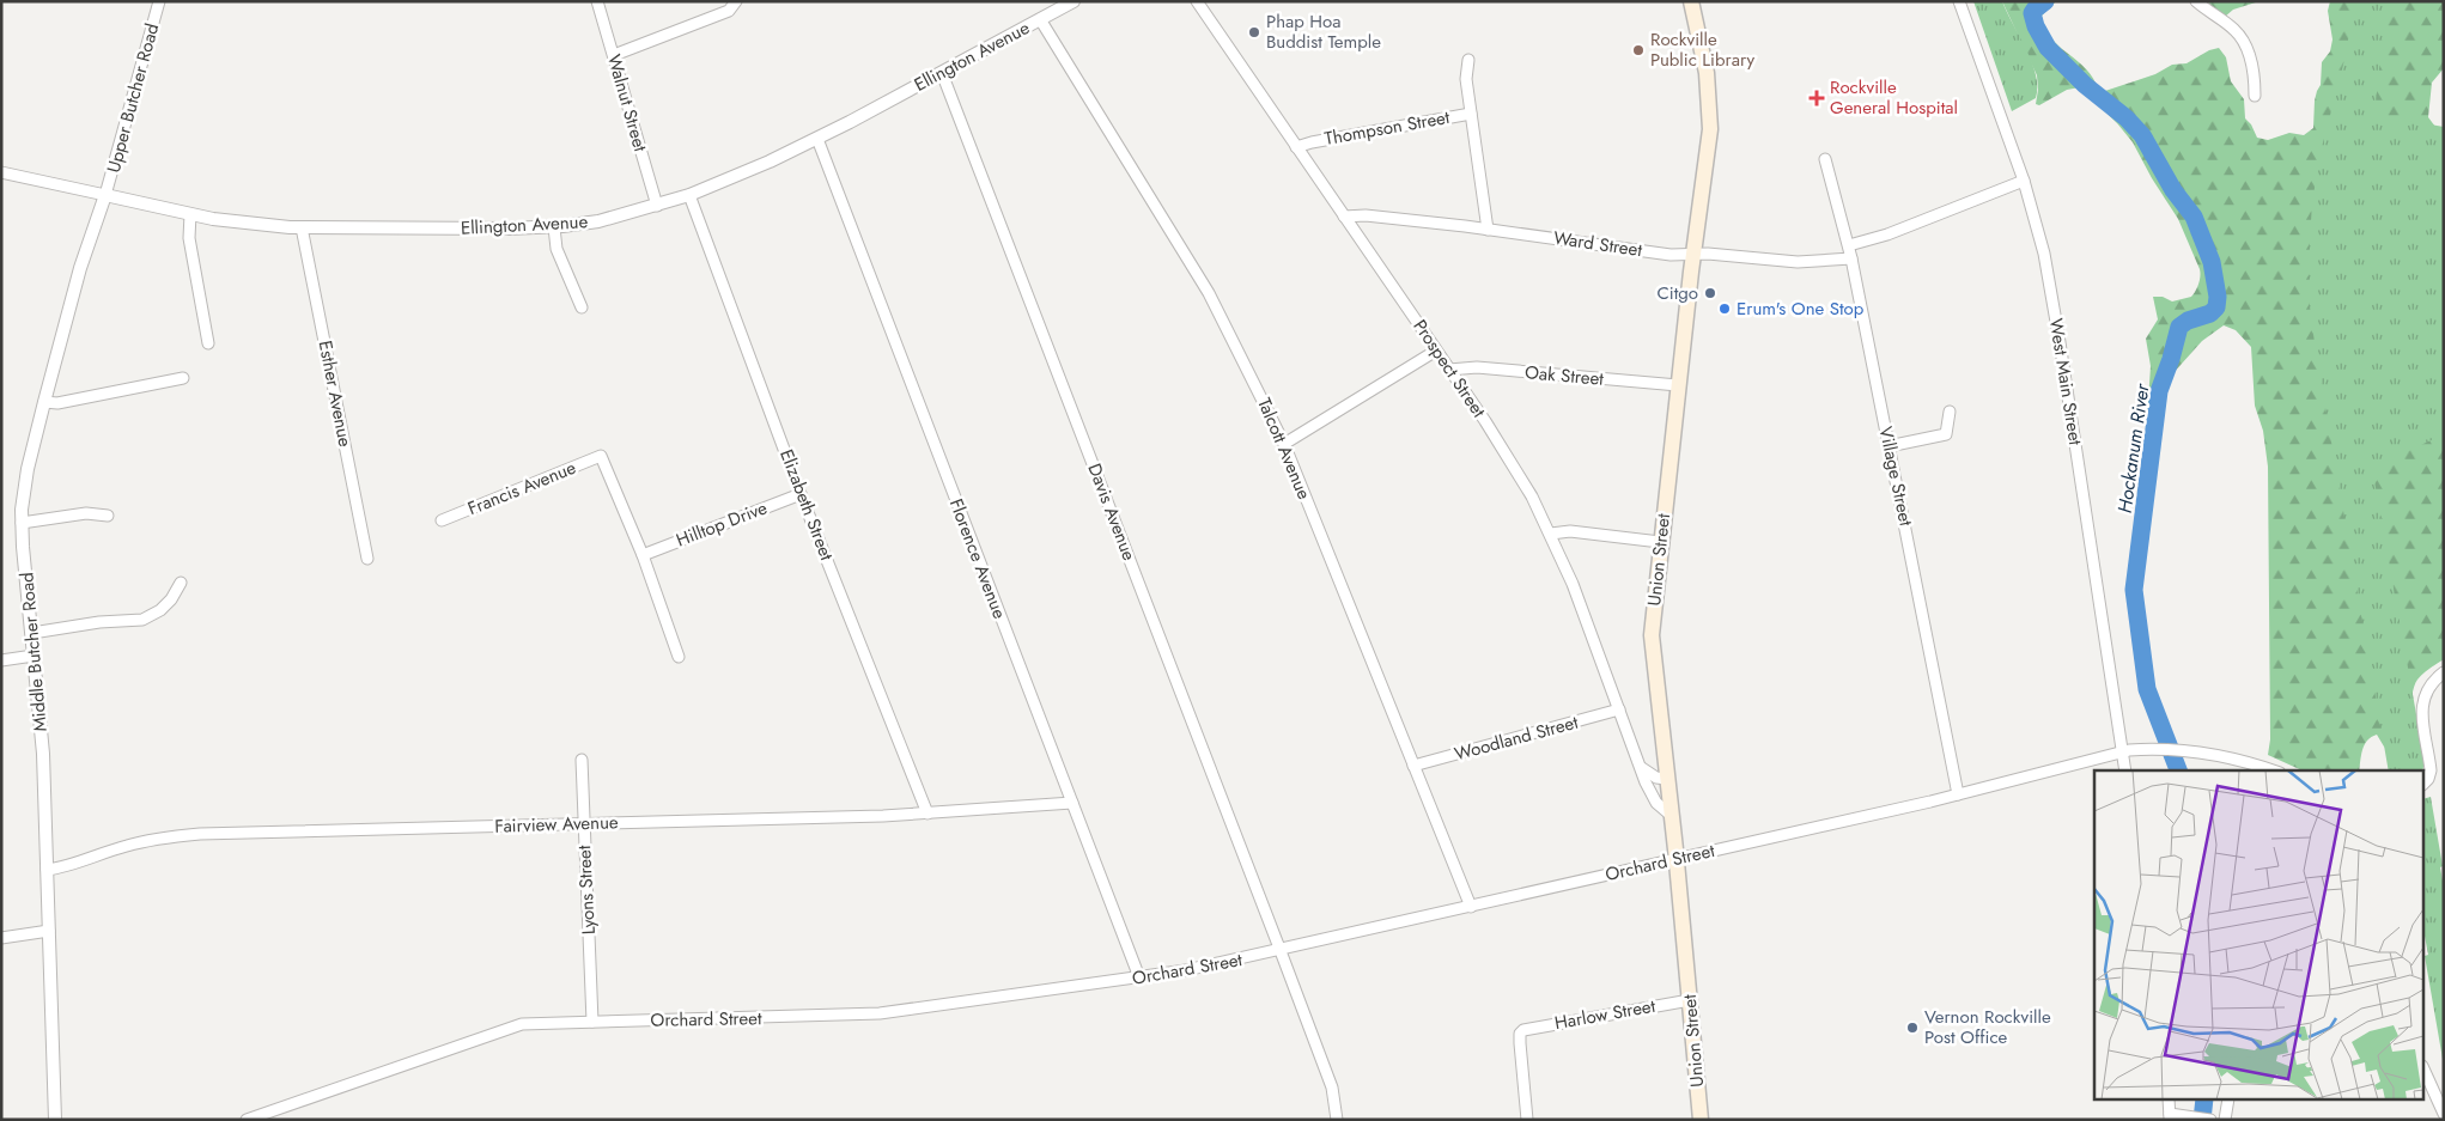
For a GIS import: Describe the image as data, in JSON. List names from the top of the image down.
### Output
{
  "streets": {
    "main road": ["Union Street"],
    "street": [
      "Ellington Avenue",
      "Upper Butcher Road",
      "Walnut Street",
      "Thompson Street",
      "Ward Street",
      "Prospect Street",
      "Oak Street",
      "West Main Street",
      "Esther Avenue",
      "Talcott Avenue",
      "Village Street",
      "Francis Avenue",
      "Elizabeth Street",
      "Davis Avenue",
      "Hilltop Drive",
      "Florence Avenue",
      "Middle Butcher Road",
      "Woodland Street",
      "Fairview Avenue",
      "Orchard Street",
      "Lyons Street",
      "Harlow Street"
    ]
  },
  "crossings": [
    ["Ellington Avenue", "Upper Butcher Road"],
    ["Ellington Avenue", "Walnut Street"],
    ["Ellington Avenue", "Esther Avenue"],
    ["Ellington Avenue", "Talcott Avenue"],
    ["Ellington Avenue", "Elizabeth Street"],
    ["Ellington Avenue", "Davis Avenue"],
    ["Ellington Avenue", "Florence Avenue"],
    ["Ellington Avenue", "Middle Butcher Road"],
    ["Upper Butcher Road", "Middle Butcher Road"],
    ["Thompson Street", "Ward Street"],
    ["Thompson Street", "Prospect Street"],
    ["Ward Street", "Prospect Street"],
    ["Ward Street", "Village Street"],
    ["Ward Street", "Union Street"],
    ["Prospect Street", "Oak Street"],
    ["Prospect Street", "Union Street"],
    ["Prospect Street", "Woodland Street"],
    ["Oak Street", "Union Street"],
    ["West Main Street", "Orchard Street"],
    ["Talcott Avenue", "Woodland Street"],
    ["Talcott Avenue", "Orchard Street"],
    ["Village Street", "Orchard Street"],
    ["Francis Avenue", "Hilltop Drive"],
    ["Elizabeth Street", "Hilltop Drive"],
    ["Elizabeth Street", "Fairview Avenue"],
    ["Davis Avenue", "Orchard Street"],
    ["Florence Avenue", "Fairview Avenue"],
    ["Florence Avenue", "Orchard Street"],
    ["Union Street", "Orchard Street"],
    ["Union Street", "Harlow Street"],
    ["Middle Butcher Road", "Fairview Avenue"],
    ["Fairview Avenue", "Lyons Street"],
    ["Orchard Street", "Lyons Street"]
  ],
  "water": ["Hockanum River"],
  "places": {
    "other": [
      "Phap Hoa Buddist Temple",
      "Rockville Public Library",
      "Citgo",
      "Erum's One Stop",
      "Vernon Rockville Post Office"
    ],
    "health": ["Rockville General Hospital"]
  }
}
